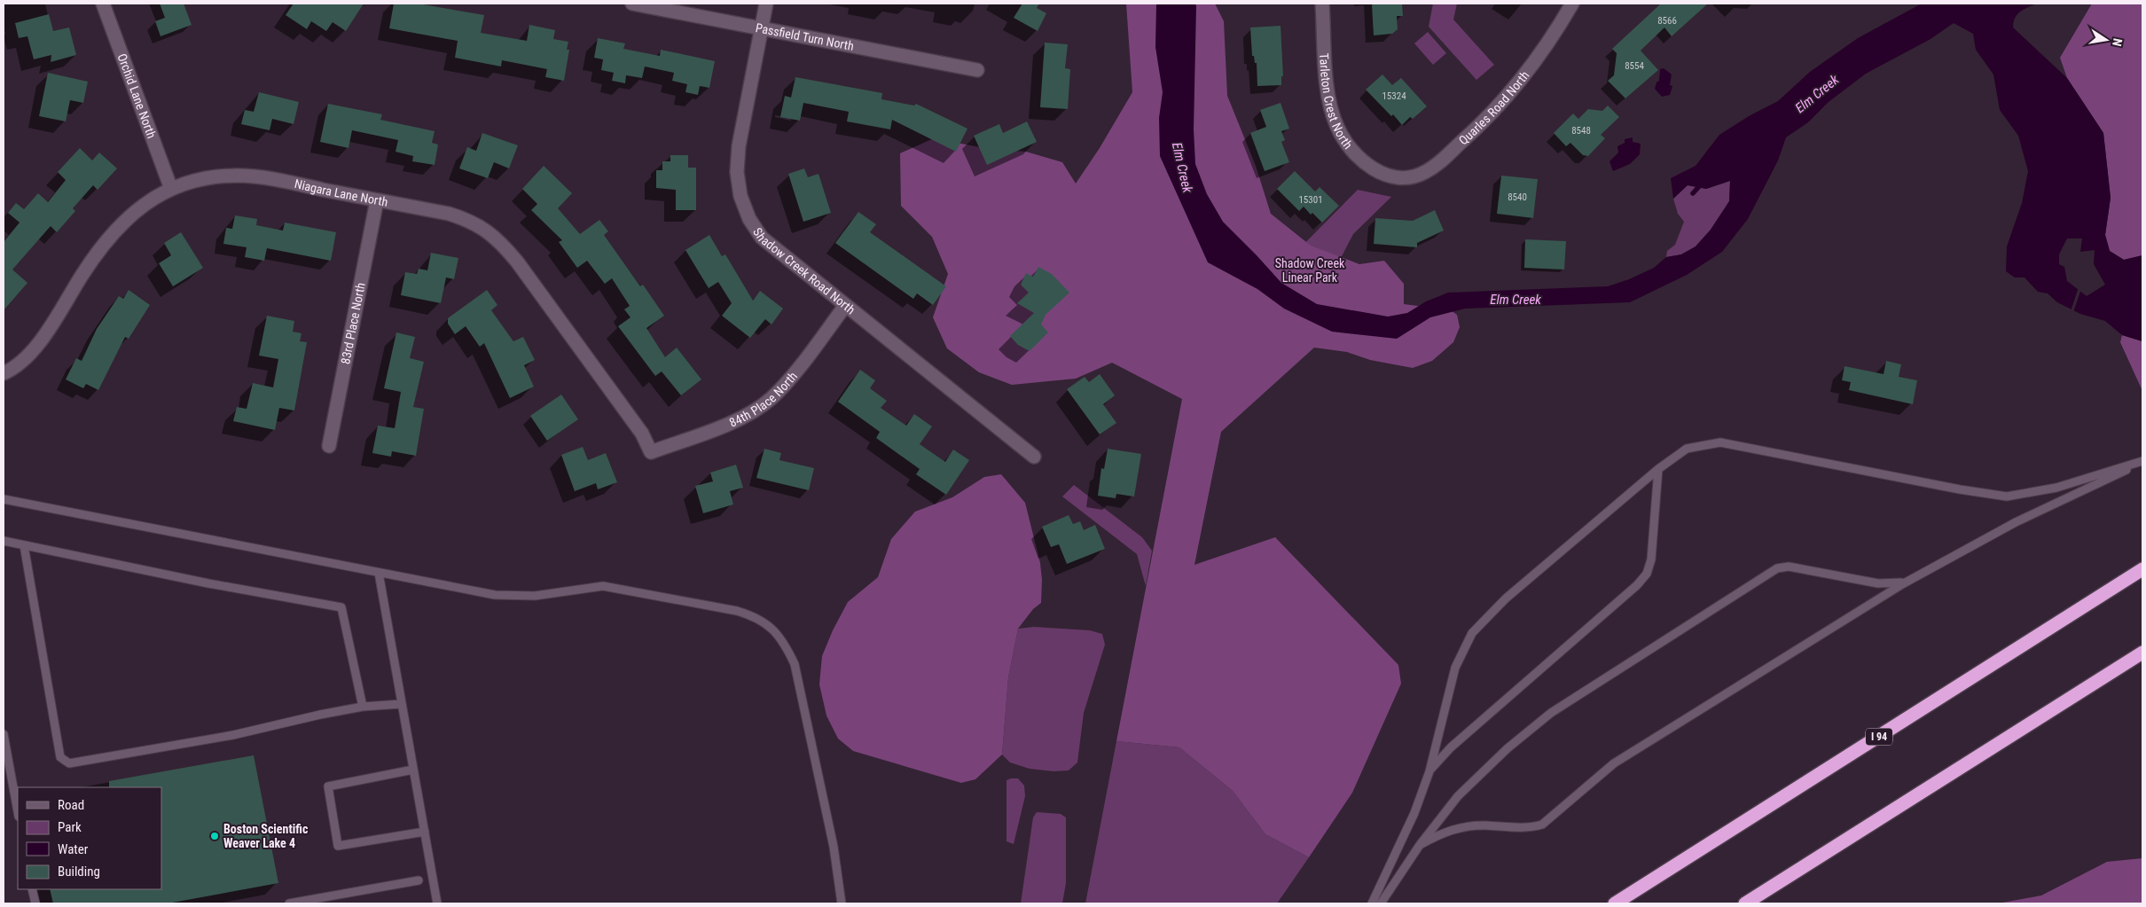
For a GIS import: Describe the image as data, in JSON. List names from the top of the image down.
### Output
{
  "streets": {
    "highway": ["I 94"],
    "street": [
      "Passfield Turn North",
      "Orchid Lane North",
      "Tarleton Crest North",
      "Quarles Road North",
      "Niagara Lane North",
      "Shadow Creek Road North",
      "83rd Place North",
      "84th Place North"
    ]
  },
  "crossings": [
    ["Passfield Turn North", "Shadow Creek Road North"],
    ["Orchid Lane North", "Niagara Lane North"],
    ["Tarleton Crest North", "Quarles Road North"],
    ["Niagara Lane North", "83rd Place North"],
    ["Niagara Lane North", "84th Place North"],
    ["Shadow Creek Road North", "84th Place North"]
  ],
  "water": ["Elm Creek"],
  "parks": ["Shadow Creek Linear Park"],
  "places": ["Boston Scientific Weaver Lake 4"],
  "house_numbers": [
    "8566",
    "8554",
    "15324",
    "8548",
    "8540",
    "15301"
  ],
  "legend": [
    "Road",
    "Park",
    "Water",
    "Building"
  ],
  "north": "right"
}
